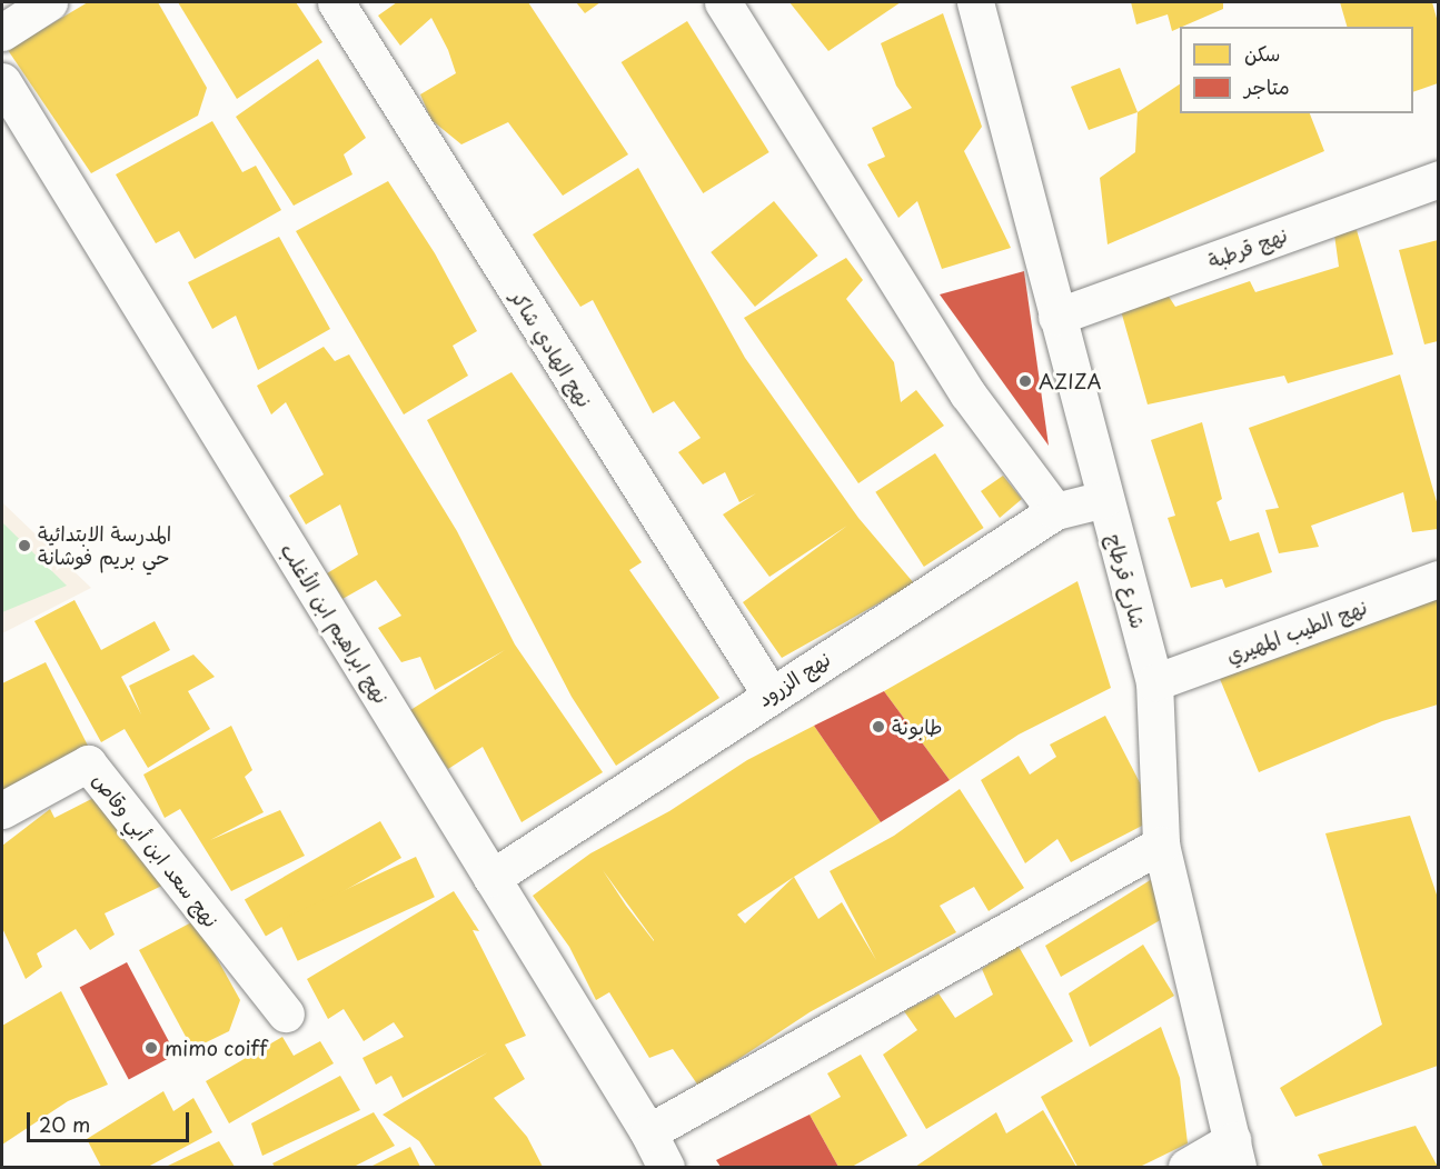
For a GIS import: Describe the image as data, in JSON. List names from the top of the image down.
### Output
{
  "streets": {
    "street": [
      "نهج قرطبة",
      "نهج الهادي شاكر",
      "شارع قرطاج",
      "نهج ابراهيم ابن الأغلب",
      "نهج الطيب المهيري",
      "نهج الزرود",
      "نهج سعد ابن أبي وقاص"
    ]
  },
  "crossings": [
    ["نهج قرطبة", "شارع قرطاج"],
    ["نهج الهادي شاكر", "نهج الزرود"],
    ["شارع قرطاج", "نهج الطيب المهيري"],
    ["شارع قرطاج", "نهج الزرود"],
    ["نهج ابراهيم ابن الأغلب", "نهج الزرود"]
  ],
  "places": [
    "AZIZA",
    "المدرسة الابتدائية حي بريم فوشانة",
    "طابونة",
    "mimo coiff"
  ],
  "legend": ["سكن", "متاجر"],
  "scale_bar": "20 m"
}
